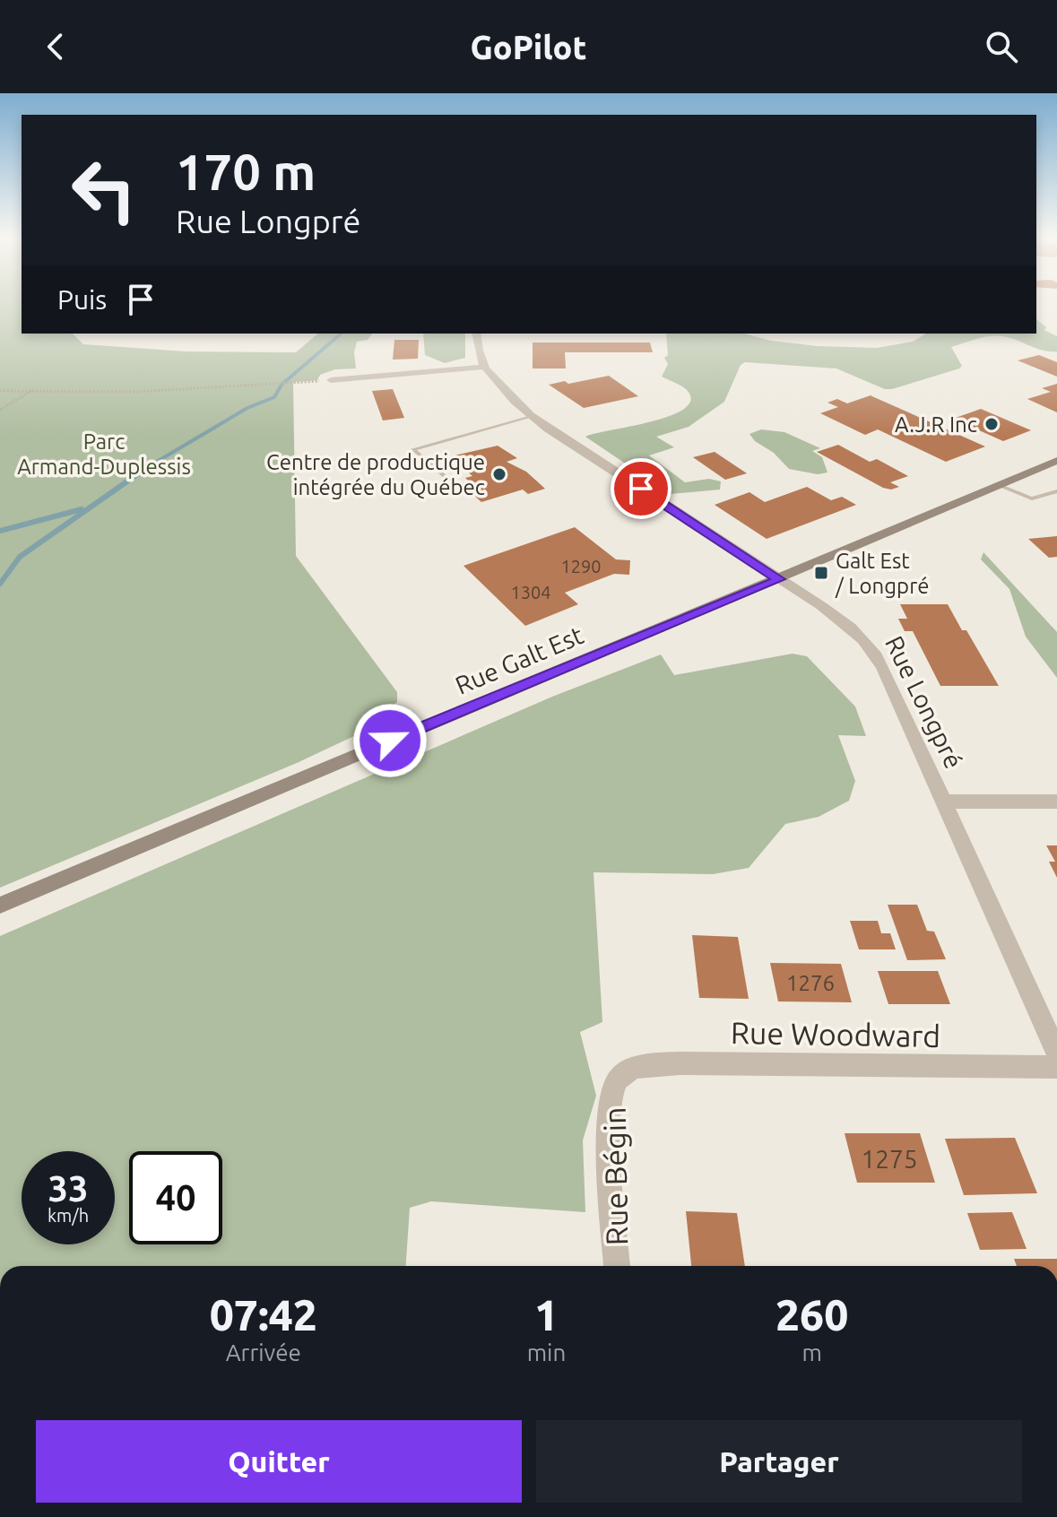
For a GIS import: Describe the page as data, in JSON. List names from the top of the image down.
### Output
{
  "streets": {
    "street": [
      "Rue Galt Est",
      "Rue Longpré",
      "Rue Woodward",
      "Rue Bégin"
    ]
  },
  "crossings": [
    ["Rue Galt Est", "Rue Longpré"],
    ["Rue Woodward", "Rue Bégin"]
  ],
  "parks": ["Parc Armand-Duplessis"],
  "places": {
    "other": ["A.J.R Inc", "Centre de productique intégrée du Québec"],
    "transit": ["Galt Est / Longpré"]
  },
  "house_numbers": [
    "1290",
    "1304",
    "1276",
    "1275"
  ],
  "page": {
    "header": "GoPilot",
    "turn": ["170 m", "Rue Longpré"],
    "then": "Puis",
    "speed": "33 km/h",
    "limit": "40",
    "eta": [
      "07:42",
      "Arrivée",
      "1",
      "min",
      "260",
      "m"
    ],
    "buttons": ["Quitter", "Partager"]
  }
}
